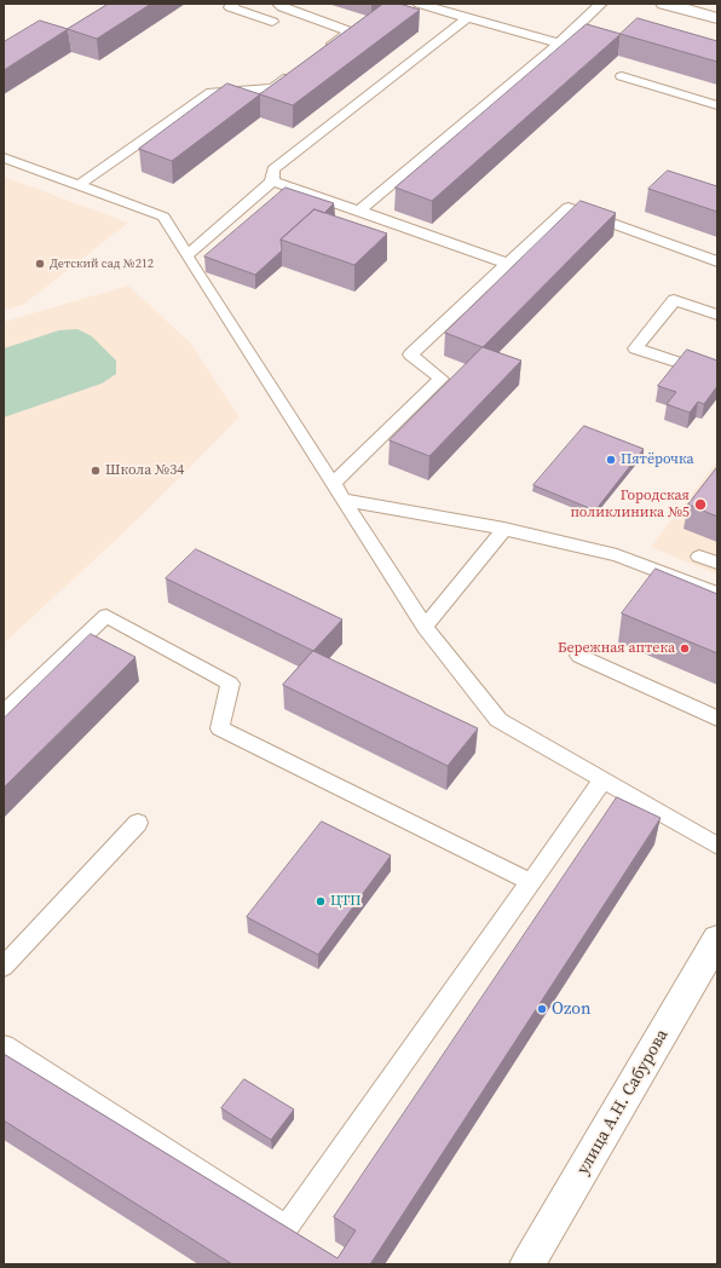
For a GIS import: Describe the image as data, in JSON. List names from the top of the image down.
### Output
{
  "streets": {
    "street": ["улица А.Н. Сабурова"]
  },
  "places": [
    "Детский сад №212",
    "Пятёрочка",
    "Школа №34",
    "Городская поликлиника №5",
    "Бережная аптека",
    "ЦТП",
    "Ozon"
  ]
}
